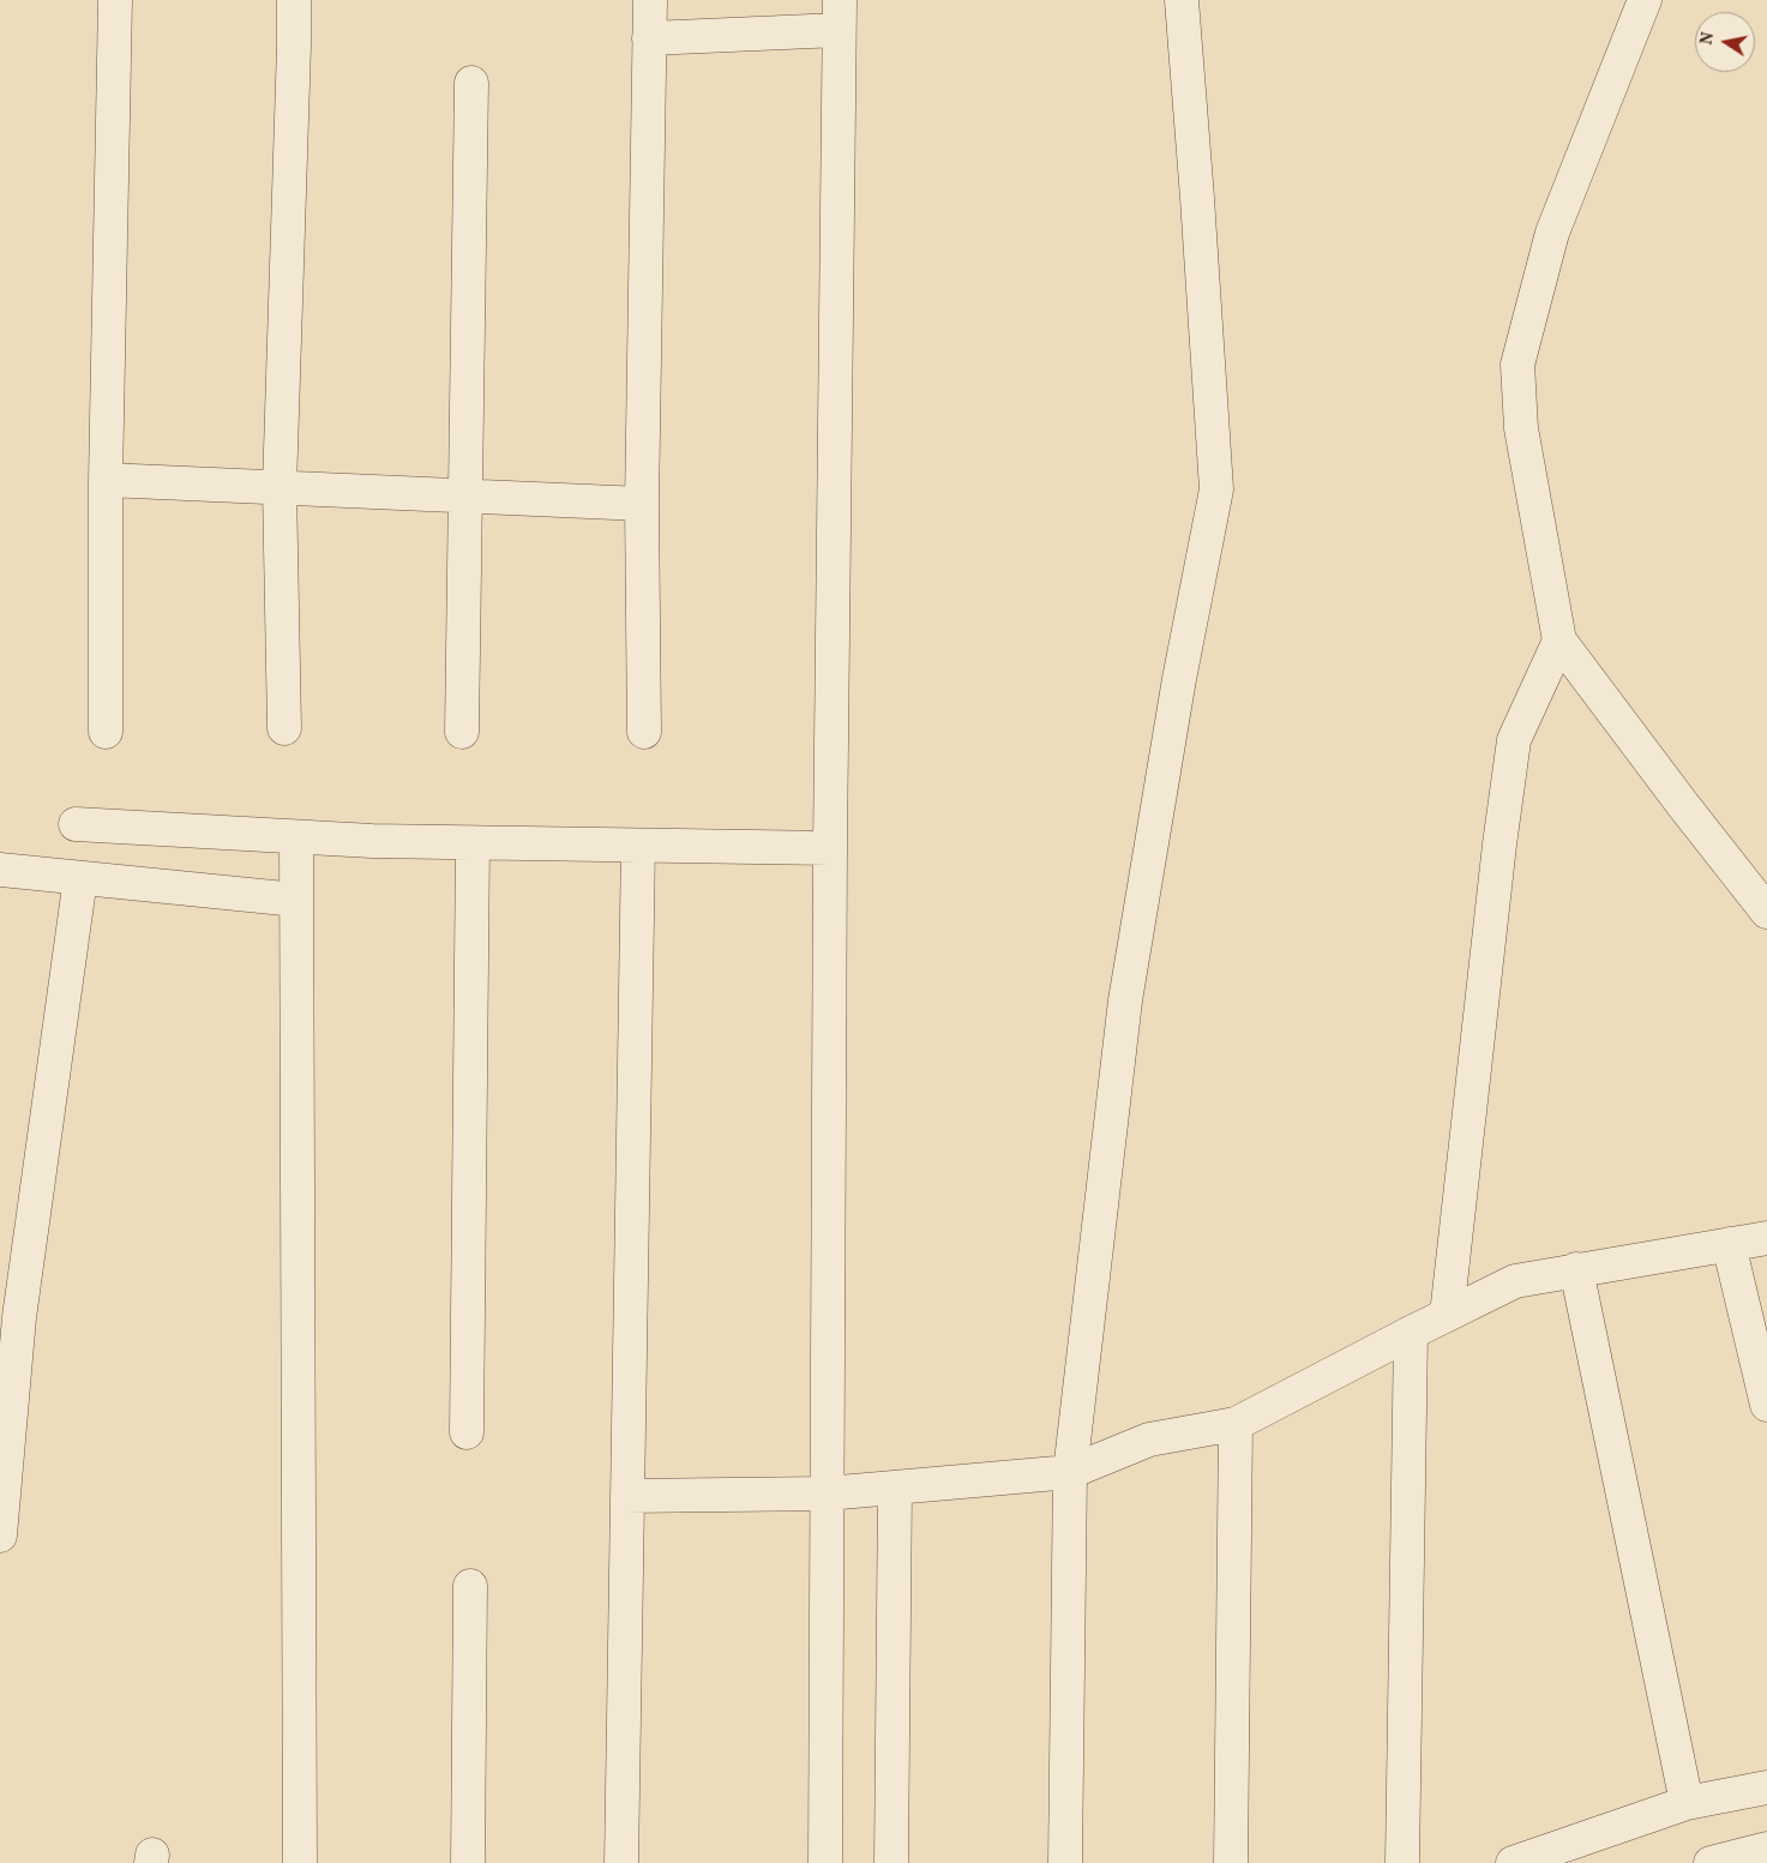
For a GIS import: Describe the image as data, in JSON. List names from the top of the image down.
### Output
{
  "north": "left"
}
